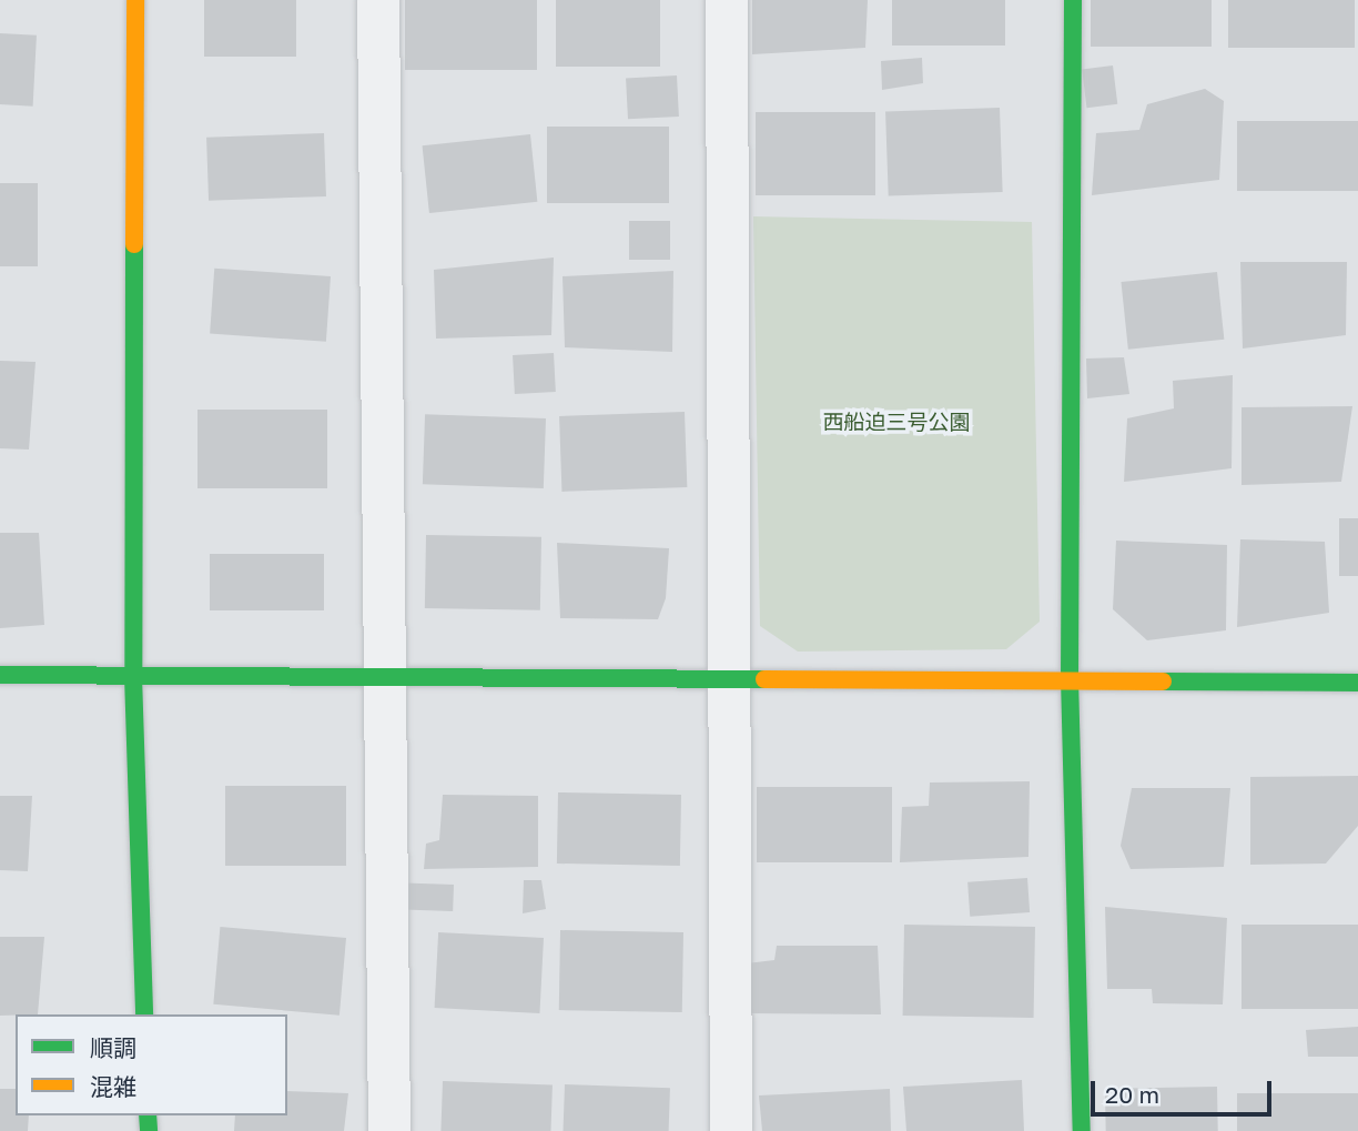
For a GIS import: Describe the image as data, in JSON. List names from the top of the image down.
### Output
{
  "parks": ["西船迫三号公園"],
  "legend": ["順調", "混雑"],
  "scale_bar": "20 m"
}
